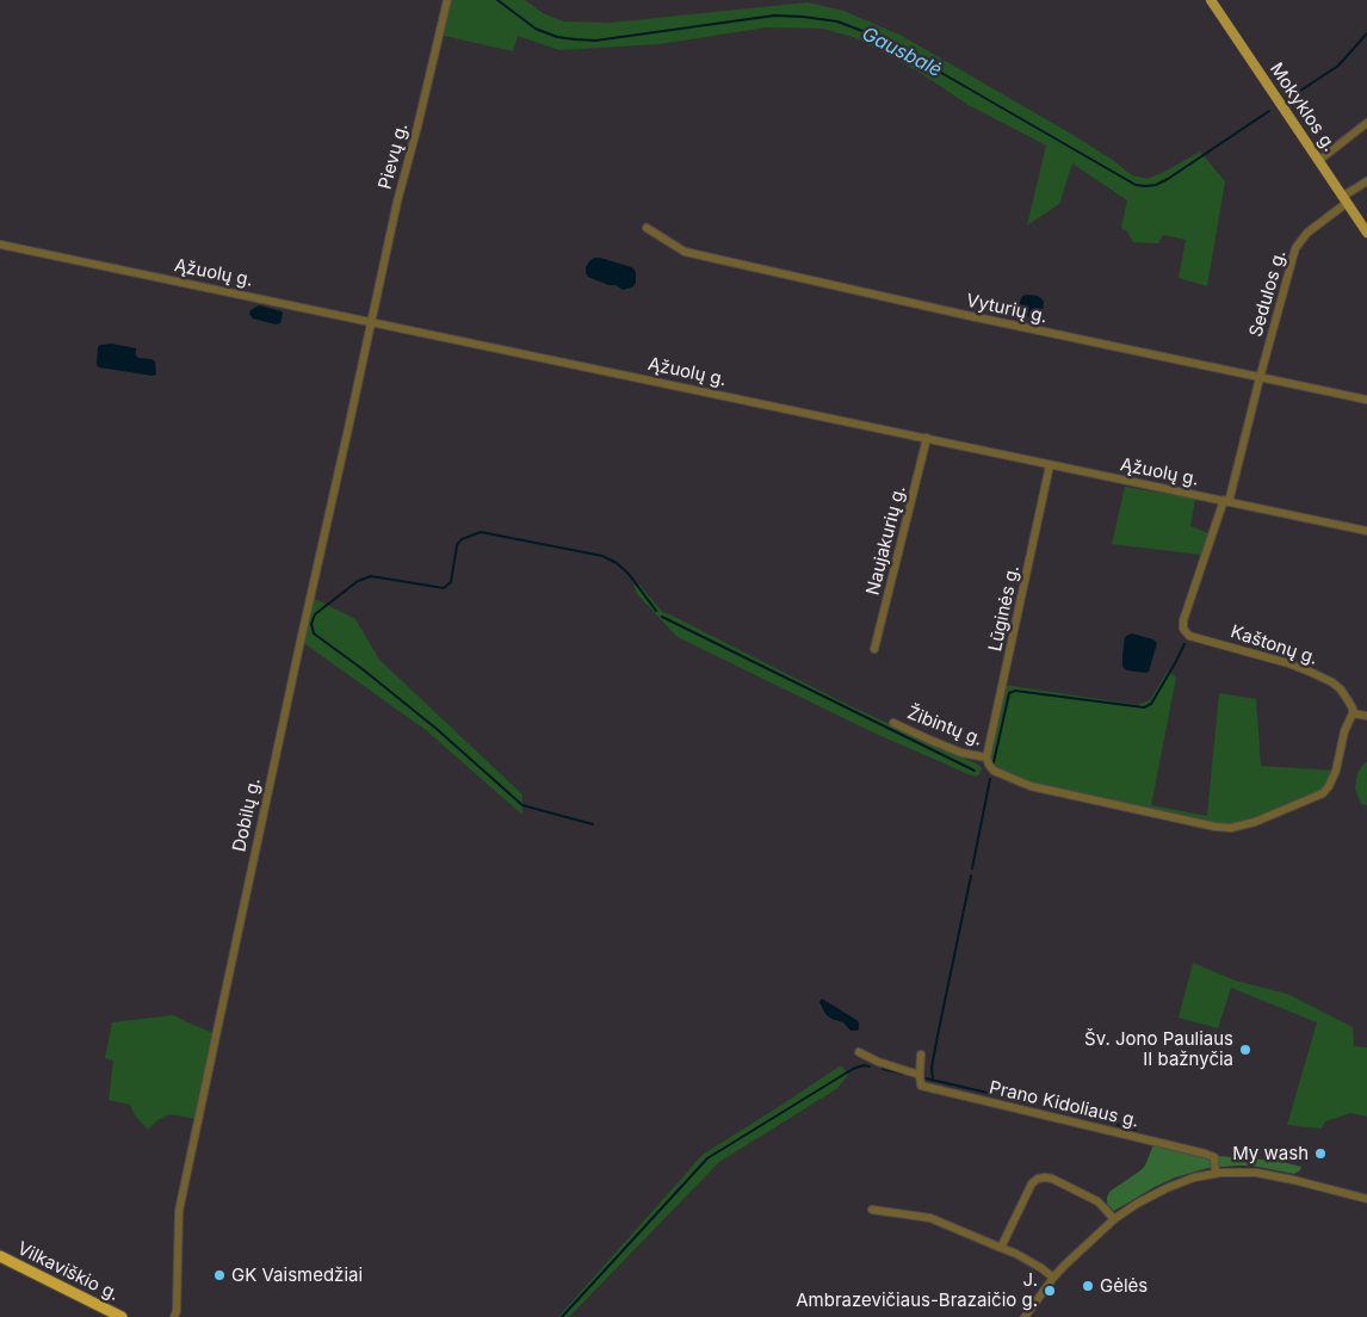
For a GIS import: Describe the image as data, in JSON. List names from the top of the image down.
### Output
{
  "streets": {
    "highway": ["Vilkaviškio g."],
    "main road": ["Mokyklos g."],
    "street": [
      "Pievų g.",
      "Ąžuolų g.",
      "Sedulos g.",
      "Vyturių g.",
      "Naujakurių g.",
      "Lūginės g.",
      "Kaštonų g.",
      "Žibintų g.",
      "Dobilų g.",
      "Prano Kidoliaus g."
    ]
  },
  "crossings": [
    ["Mokyklos g.", "Sedulos g."],
    ["Pievų g.", "Ąžuolų g."],
    ["Pievų g.", "Dobilų g."],
    ["Ąžuolų g.", "Sedulos g."],
    ["Ąžuolų g.", "Naujakurių g."],
    ["Ąžuolų g.", "Lūginės g."],
    ["Ąžuolų g.", "Kaštonų g."],
    ["Ąžuolų g.", "Dobilų g."],
    ["Sedulos g.", "Vyturių g."],
    ["Sedulos g.", "Kaštonų g."],
    ["Lūginės g.", "Žibintų g."]
  ],
  "water": ["Gausbalė"],
  "places": [
    "Šv. Jono Pauliaus II bažnyčia",
    "My wash",
    "GK Vaismedžiai",
    "Gėlės",
    "J. Ambrazevičiaus-Brazaičio g."
  ]
}
